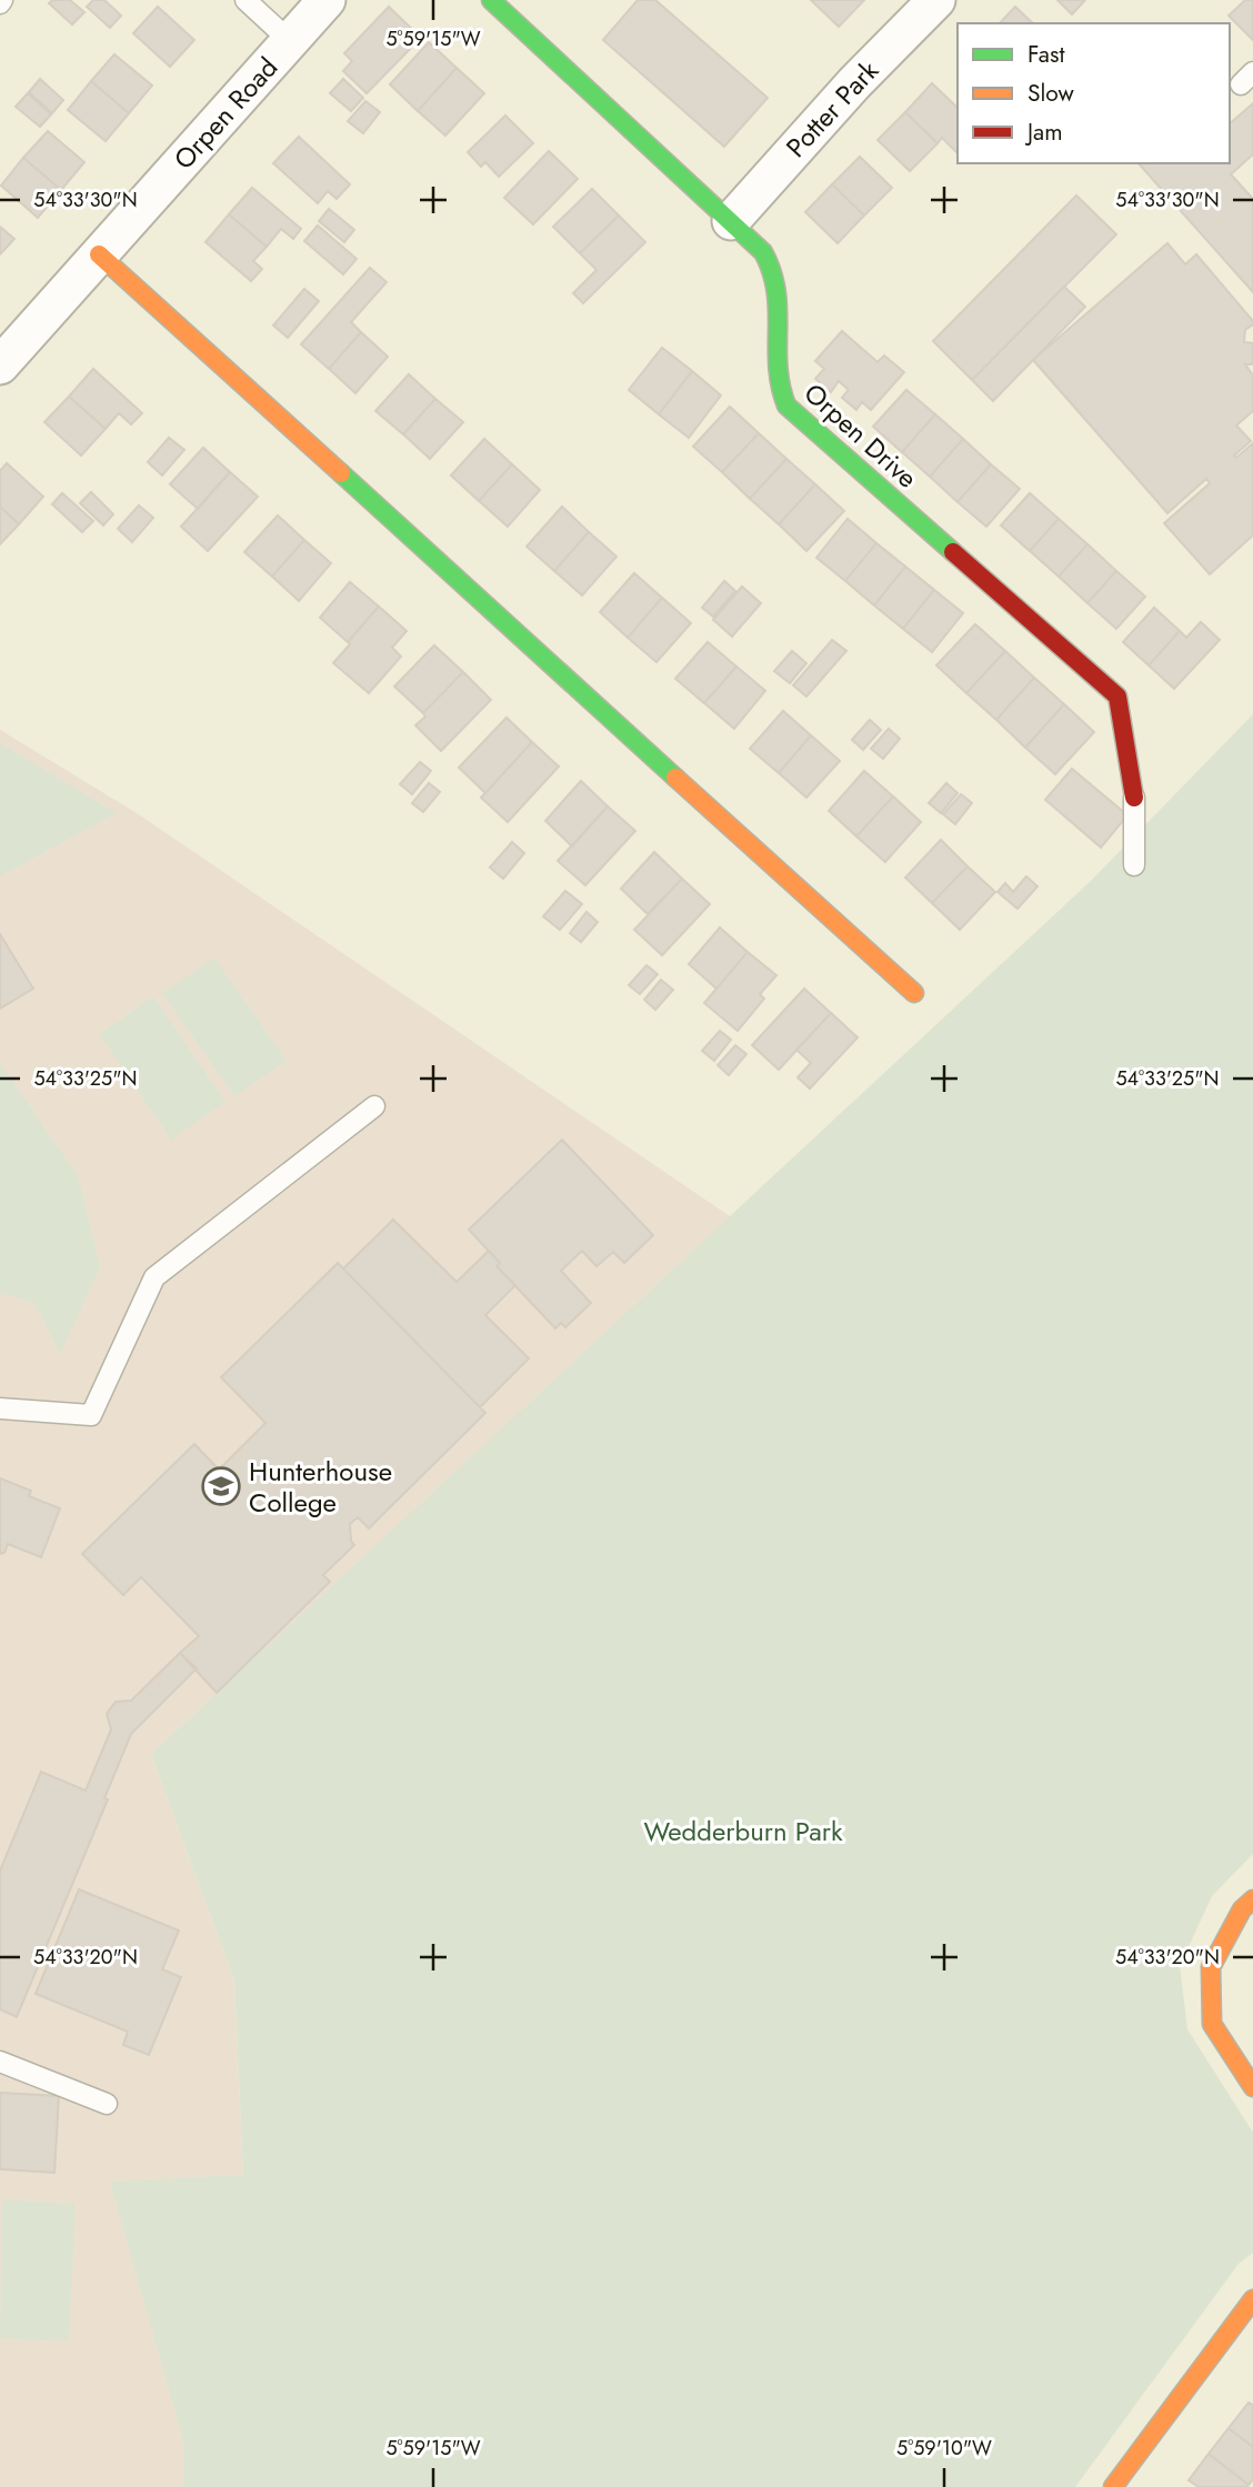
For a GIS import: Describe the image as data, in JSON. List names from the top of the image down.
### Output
{
  "streets": {
    "street": ["Potter Park", "Orpen Road", "Orpen Drive"]
  },
  "crossings": [
    ["Potter Park", "Orpen Drive"]
  ],
  "parks": ["Wedderburn Park"],
  "places": {
    "school or university": ["Hunterhouse College"]
  },
  "legend": ["Fast", "Slow", "Jam"],
  "coordinates": [
    "5°59'15\"W",
    "54°33'30\"N",
    "54°33'25\"N",
    "54°33'20\"N",
    "5°59'10\"W"
  ]
}
